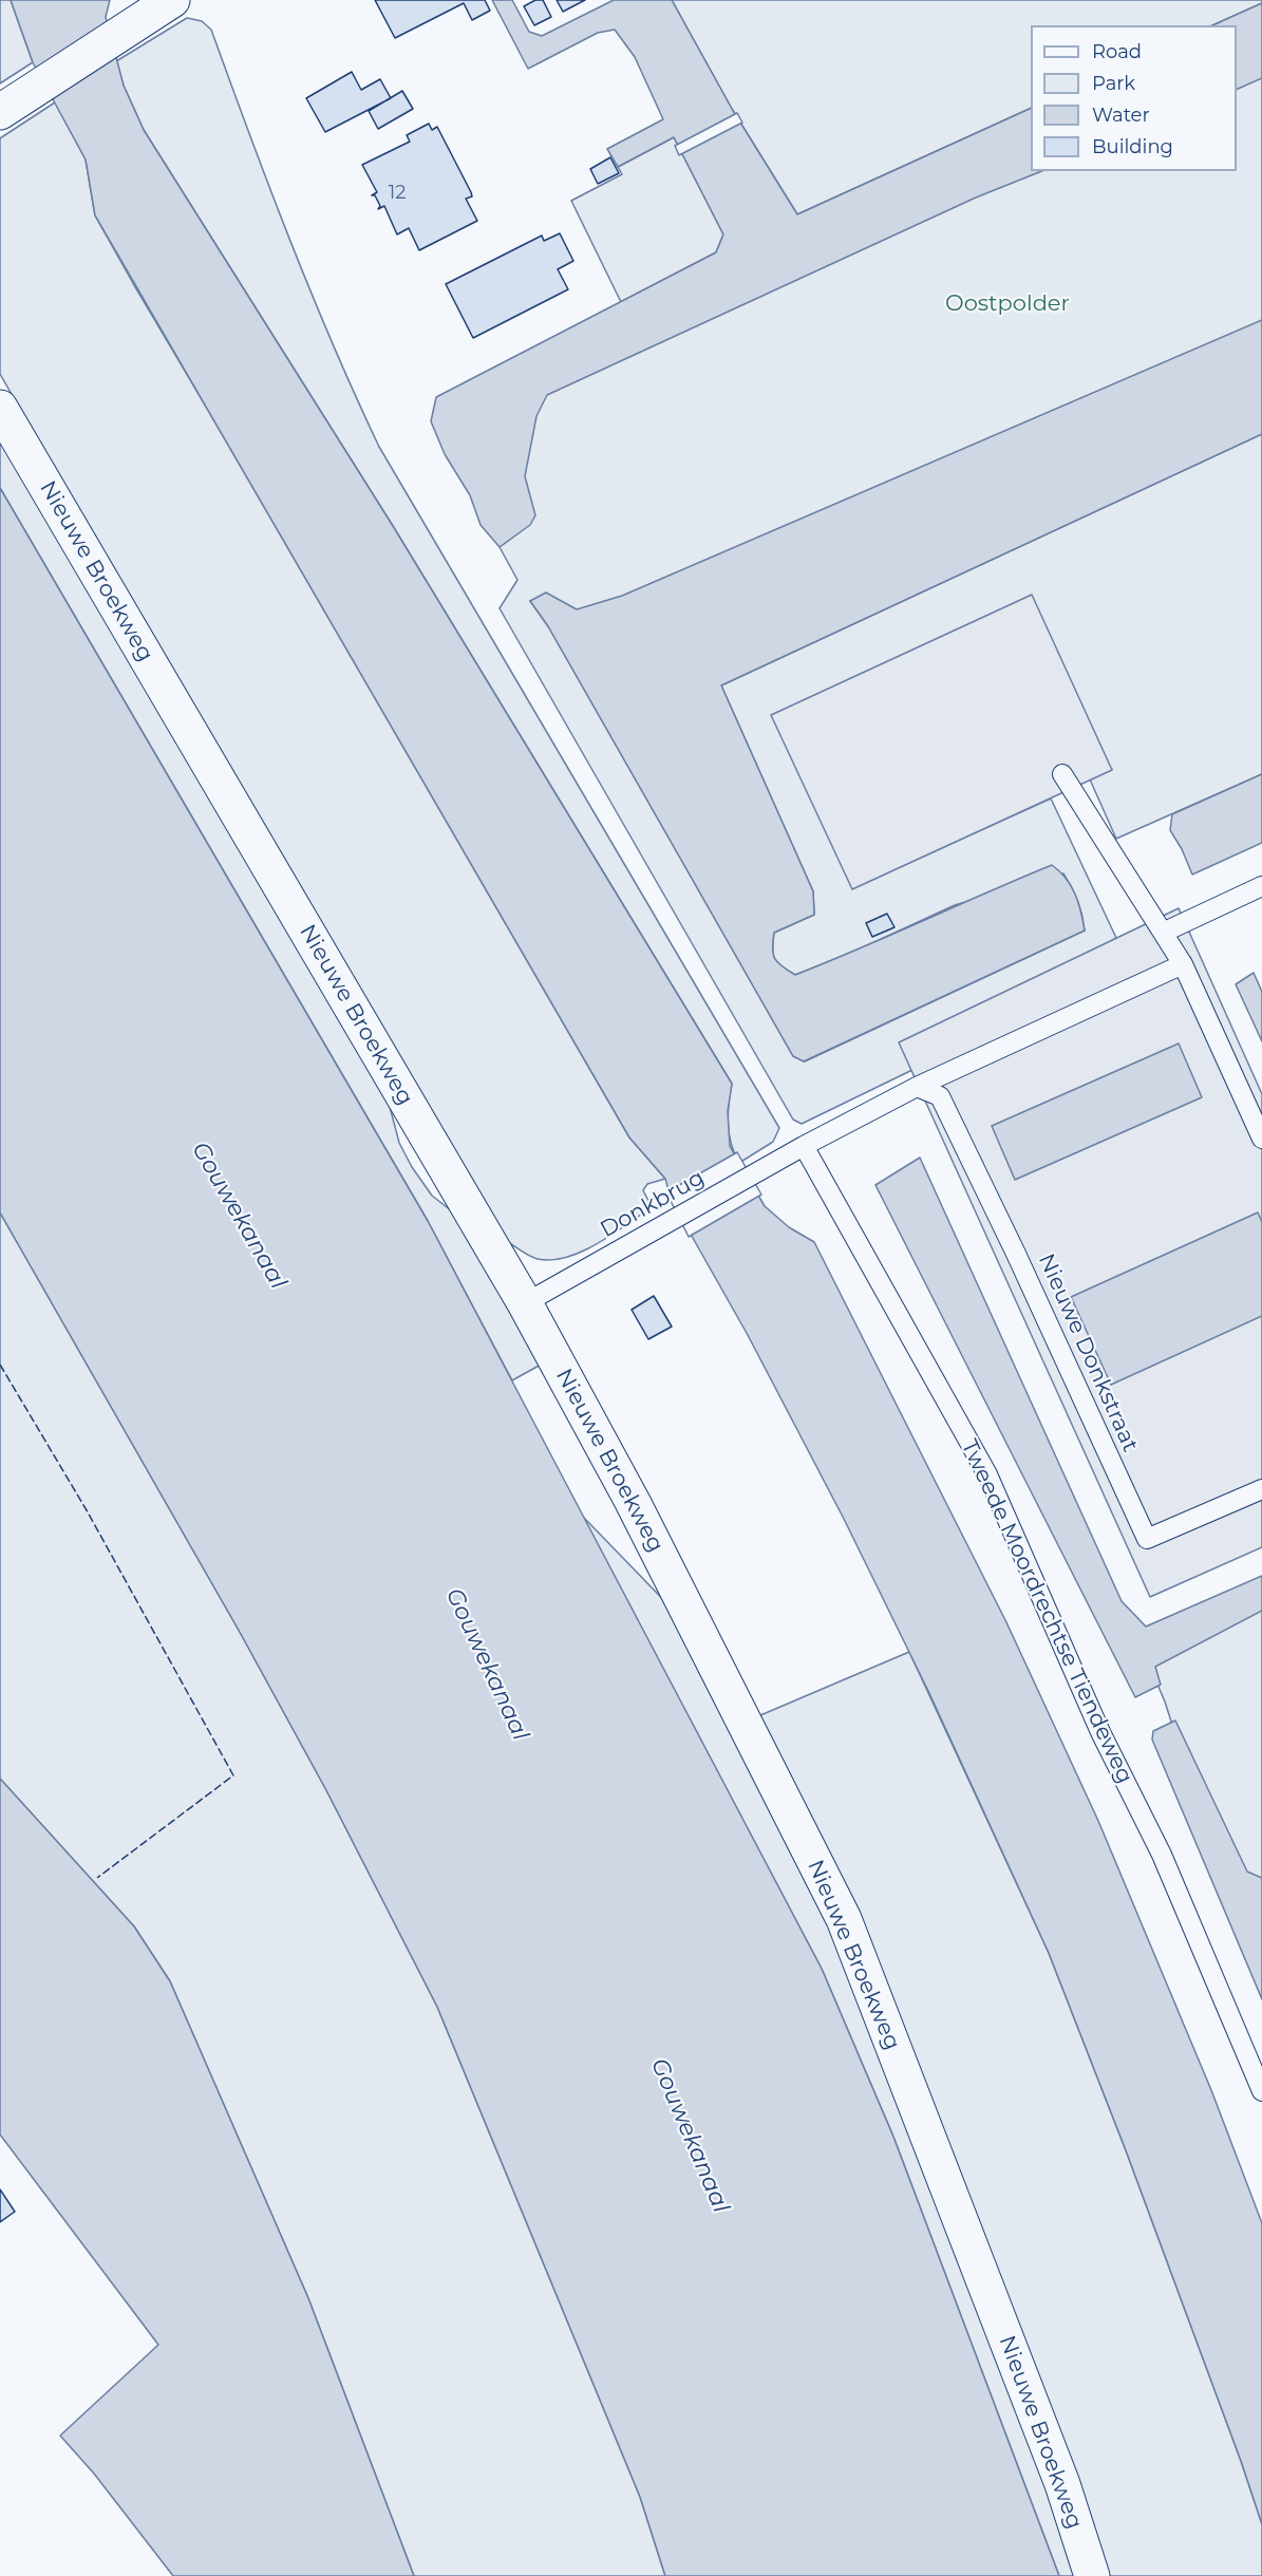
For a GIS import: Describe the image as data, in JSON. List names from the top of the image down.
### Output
{
  "streets": {
    "street": ["Nieuwe Broekweg"],
    "lane": ["Donkbrug", "Nieuwe Donkstraat", "Tweede Moordrechtse Tiendeweg"]
  },
  "crossings": [
    ["Nieuwe Broekweg", "Donkbrug"],
    ["Donkbrug", "Tweede Moordrechtse Tiendeweg"]
  ],
  "water": ["Gouwekanaal"],
  "parks": ["Oostpolder"],
  "house_numbers": ["12"],
  "legend": [
    "Road",
    "Park",
    "Water",
    "Building"
  ]
}
